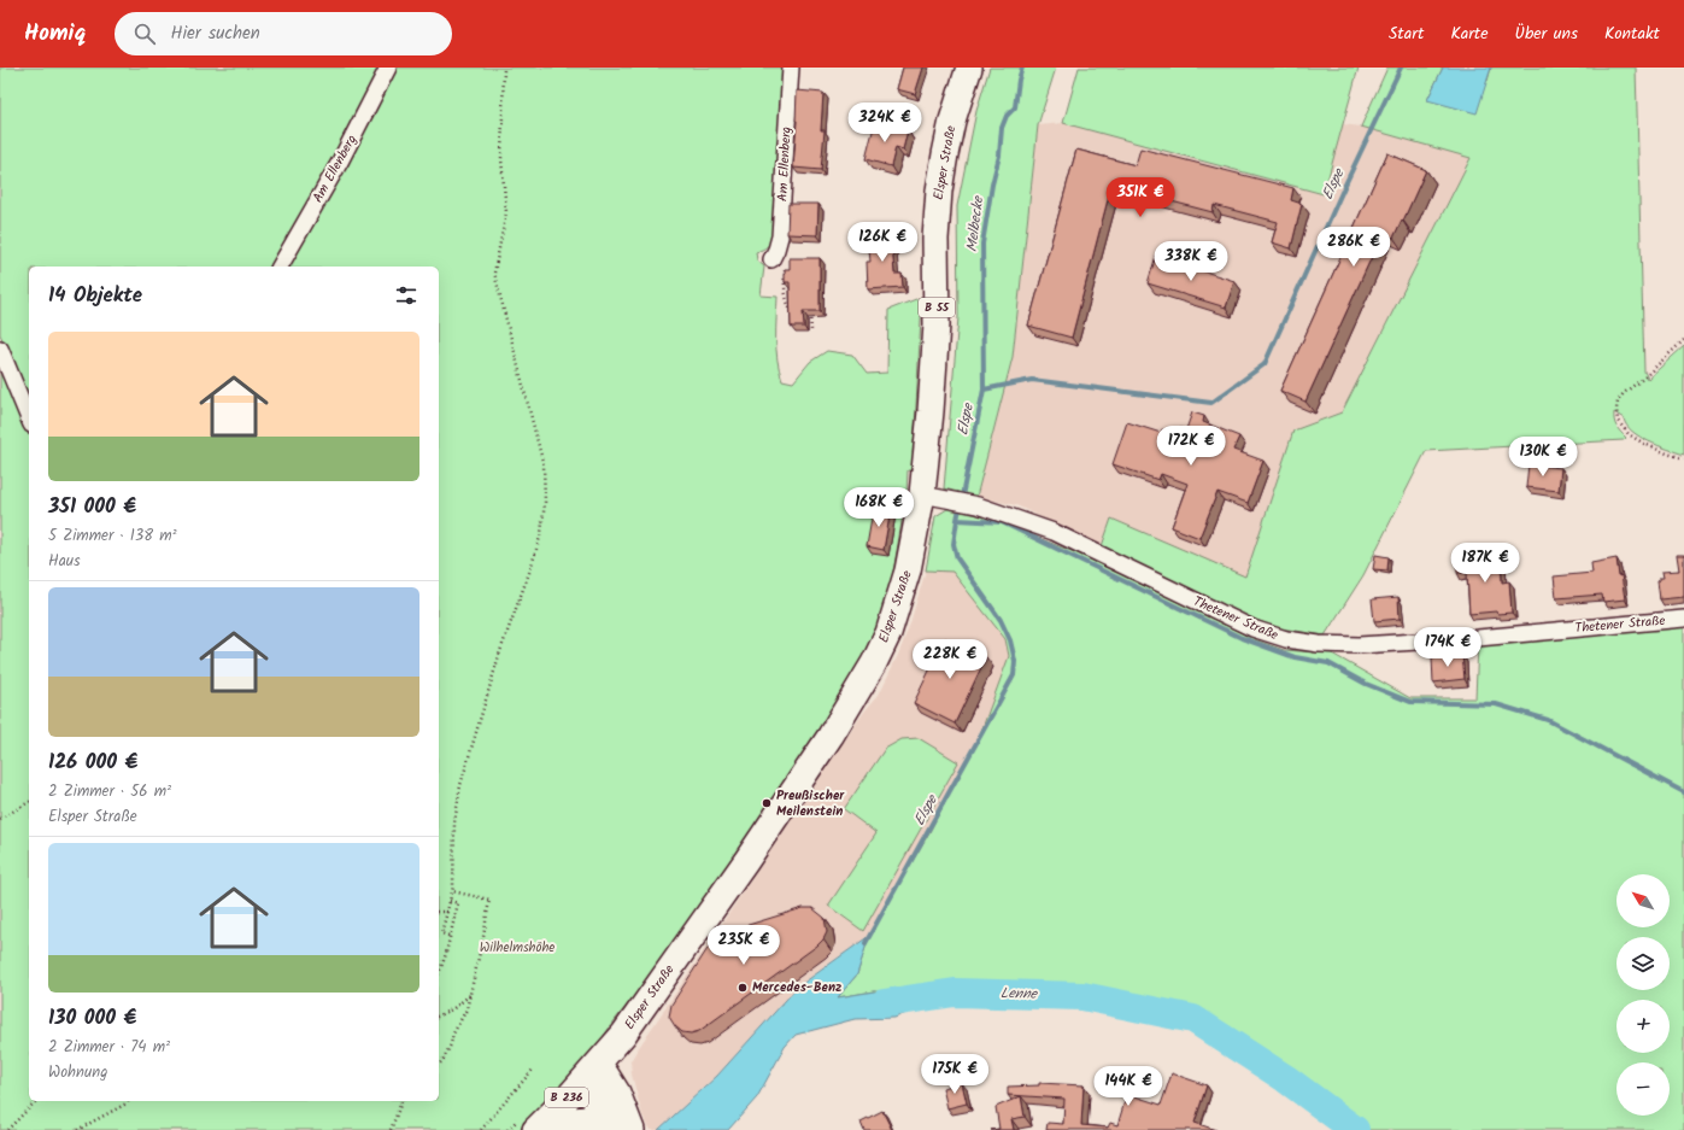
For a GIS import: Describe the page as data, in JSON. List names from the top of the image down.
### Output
{
  "streets": {
    "main road": ["Elsper Straße", "B 55", "B 236"],
    "street": ["Am Ellenberg", "Thetener Straße"]
  },
  "crossings": [
    ["Elsper Straße", "Thetener Straße"],
    ["Elsper Straße", "B 236"]
  ],
  "water": ["Elspe", "Melbecke", "Lenne"],
  "parks": ["Wilhelmshöhe"],
  "places": ["Preußischer Meilenstein", "Mercedes-Benz"],
  "north": "top left",
  "page": {
    "header": "Homiq",
    "search": "Hier suchen",
    "nav": [
      "Start",
      "Karte",
      "Über uns",
      "Kontakt"
    ],
    "price": [
      "324K €",
      "351K €",
      "126K €",
      "286K €",
      "338K €",
      "172K €",
      "130K €",
      "168K €",
      "187K €",
      "174K €",
      "228K €",
      "235K €",
      "175K €",
      "144K €"
    ],
    "heading": "14 Objekte",
    "list": [
      {
        "name": "351 000 €",
        "note": "5 Zimmer · 138 m² · Haus"
      },
      {
        "name": "126 000 €",
        "note": "2 Zimmer · 56 m² · Elsper Straße"
      },
      {
        "name": "130 000 €",
        "note": "2 Zimmer · 74 m² · Wohnung"
      }
    ],
    "map_buttons": ["+", "−"]
  }
}
